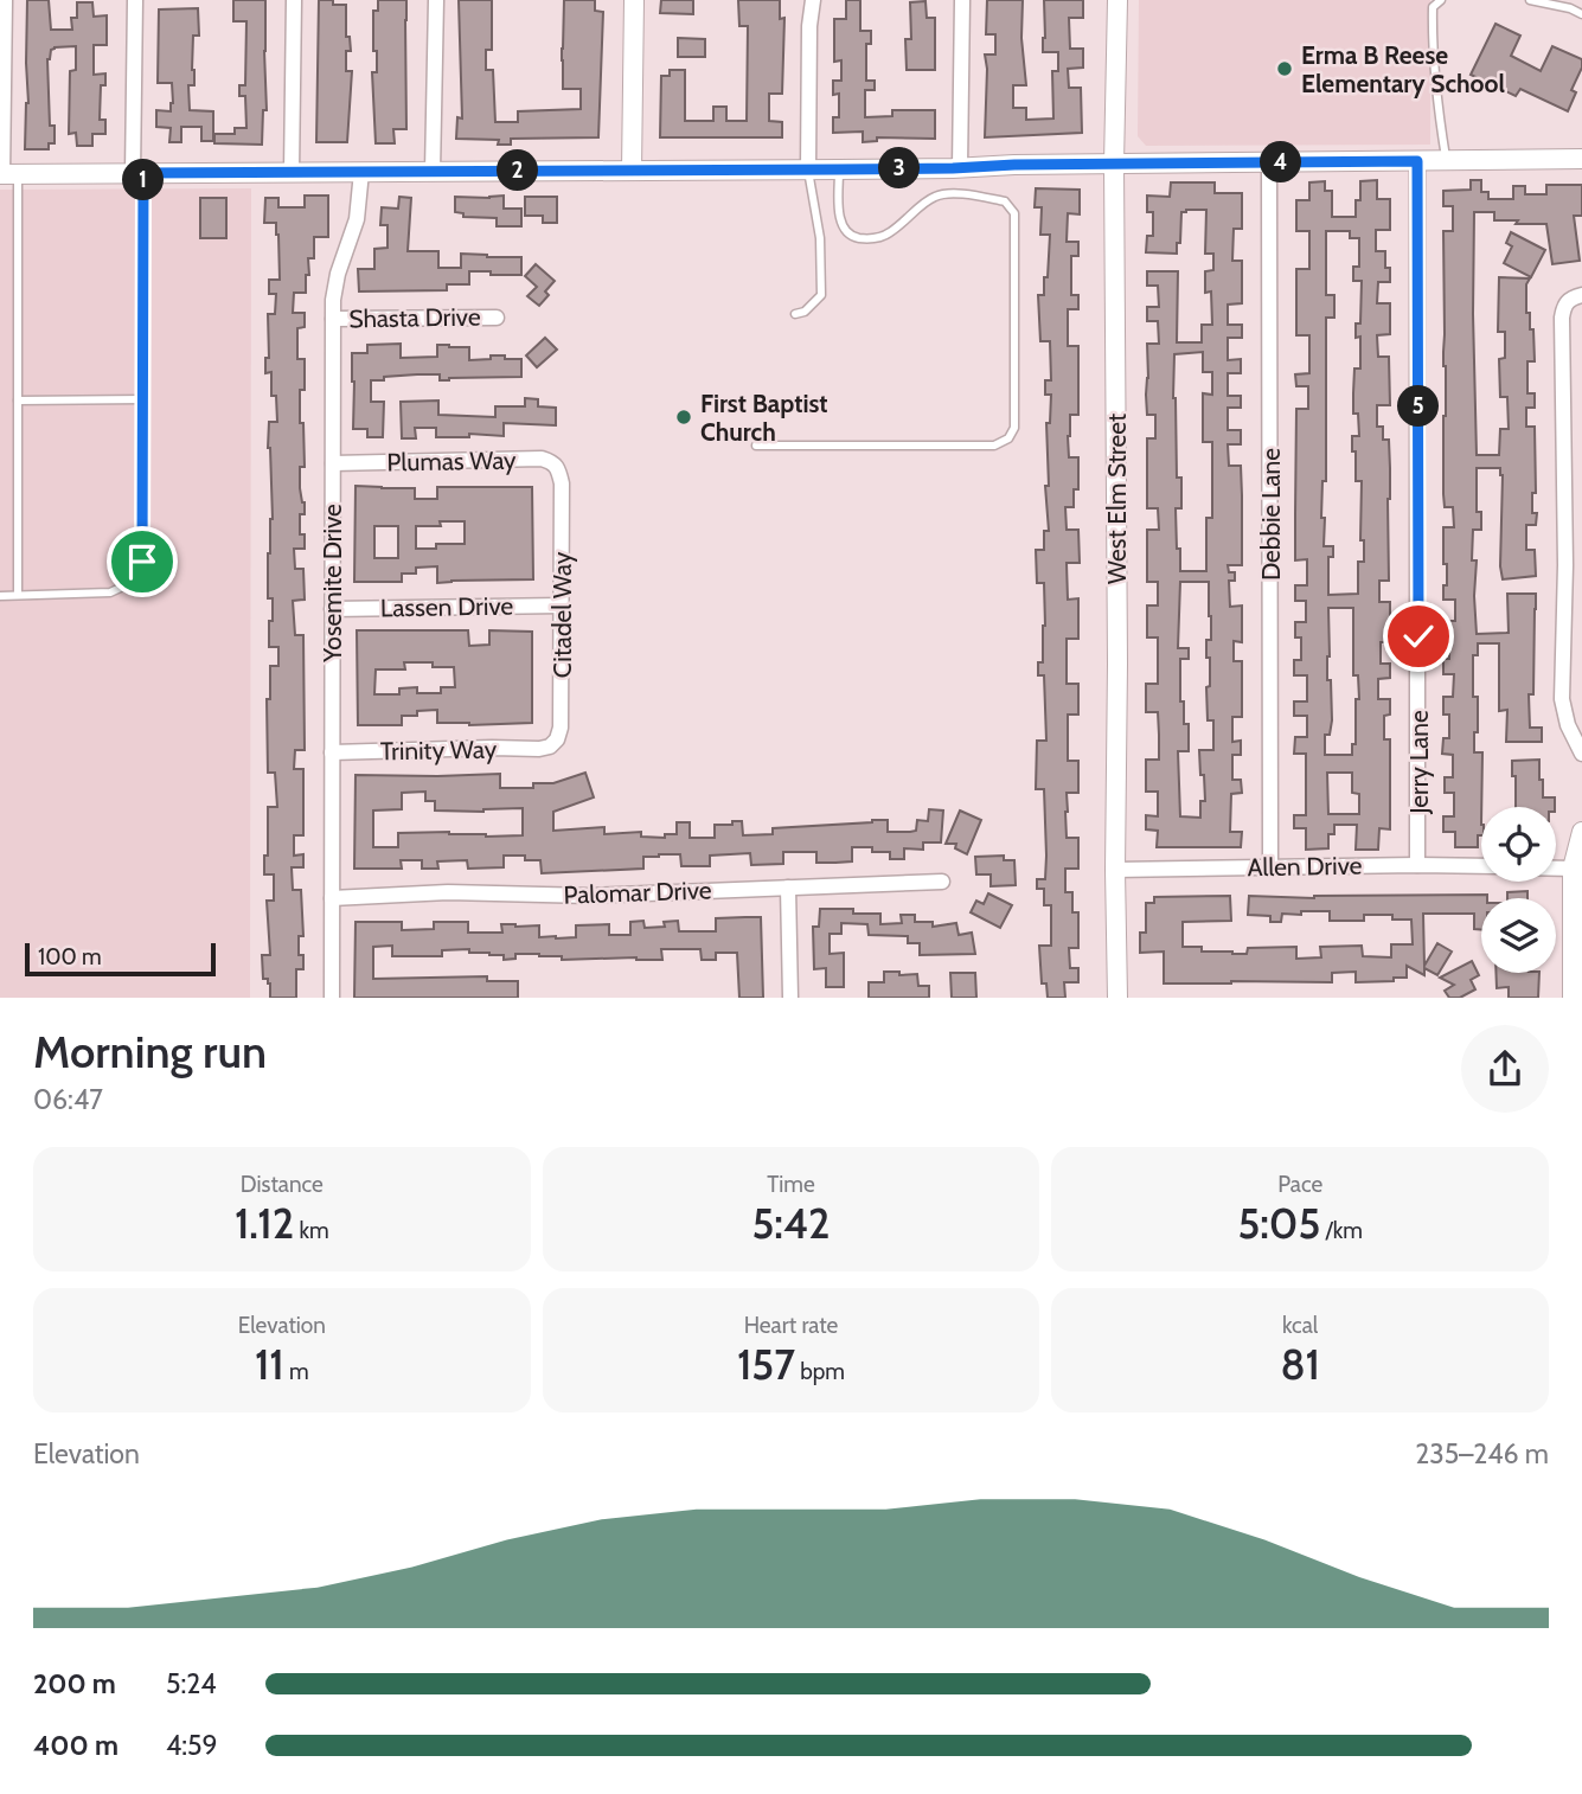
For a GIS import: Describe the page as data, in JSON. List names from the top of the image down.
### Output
{
  "streets": {
    "street": [
      "Shasta Drive",
      "Plumas Way",
      "West Elm Street",
      "Debbie Lane",
      "Yosemite Drive",
      "Lassen Drive",
      "Citadel Way",
      "Trinity Way",
      "Jerry Lane",
      "Allen Drive",
      "Palomar Drive"
    ]
  },
  "crossings": [
    ["Shasta Drive", "Yosemite Drive"],
    ["Plumas Way", "Yosemite Drive"],
    ["Plumas Way", "Citadel Way"],
    ["West Elm Street", "Allen Drive"],
    ["Debbie Lane", "Allen Drive"],
    ["Yosemite Drive", "Lassen Drive"],
    ["Yosemite Drive", "Trinity Way"],
    ["Yosemite Drive", "Palomar Drive"],
    ["Lassen Drive", "Citadel Way"],
    ["Citadel Way", "Trinity Way"],
    ["Jerry Lane", "Allen Drive"]
  ],
  "places": ["Erma B Reese Elementary School", "First Baptist Church"],
  "scale_bar": "100 m",
  "page": {
    "pins": [
      "4",
      "3",
      "2",
      "1",
      "5"
    ],
    "scale": "100 m",
    "heading": ["Morning run", "06:47"],
    "stats": [
      ["Distance", "1.12 km"],
      ["Time", "5:42"],
      ["Pace", "5:05 /km"],
      ["Elevation", "11 m"],
      ["Heart rate", "157 bpm"],
      ["kcal", "81"]
    ],
    "chart": ["Elevation", "235–246 m"],
    "list": [
      {
        "name": "200 m",
        "note": "5:24"
      },
      {
        "name": "400 m",
        "note": "4:59"
      }
    ]
  }
}
